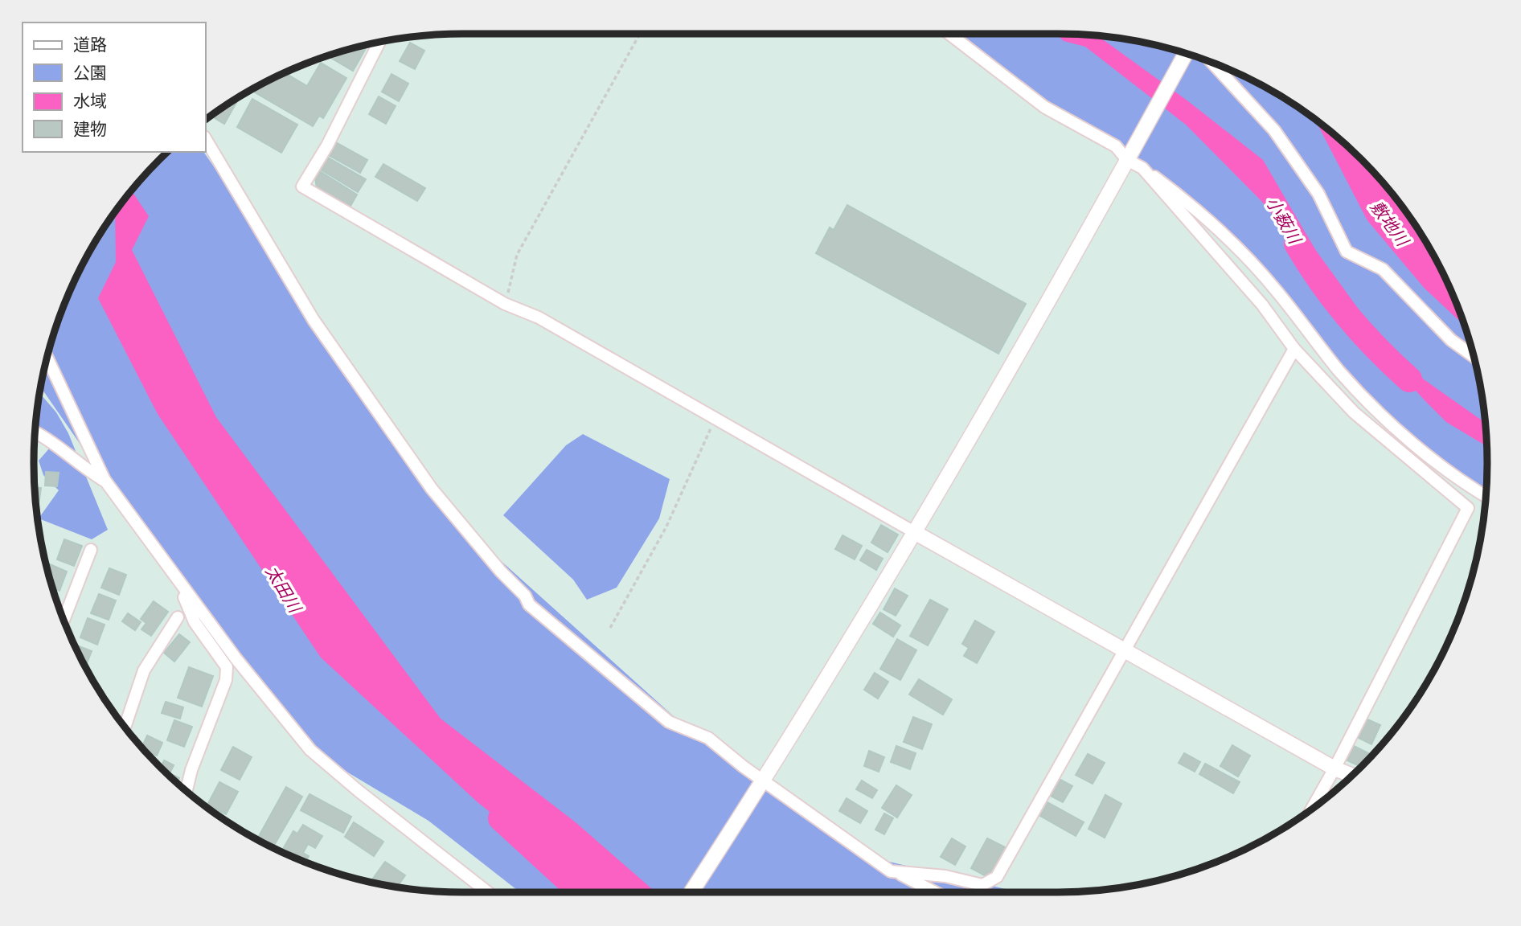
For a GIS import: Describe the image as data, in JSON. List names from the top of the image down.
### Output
{
  "water": ["小薮川", "敷地川", "太田川"],
  "legend": [
    "道路",
    "公園",
    "水域",
    "建物"
  ]
}
